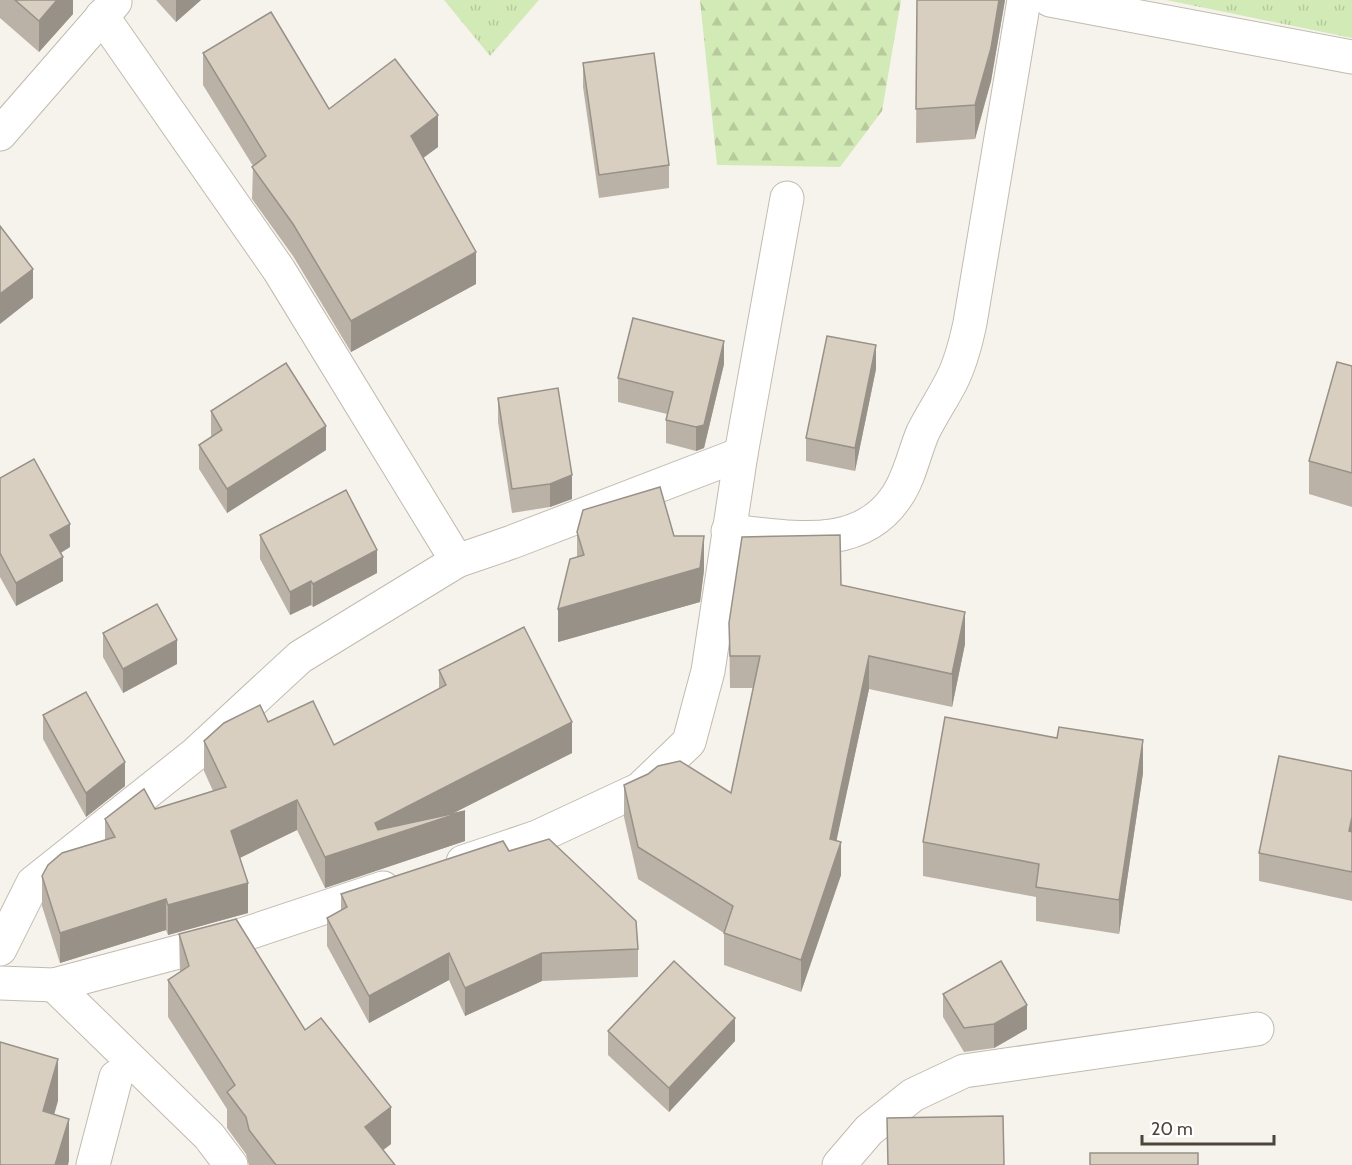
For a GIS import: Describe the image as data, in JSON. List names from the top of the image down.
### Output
{
  "scale_bar": "20 m"
}
